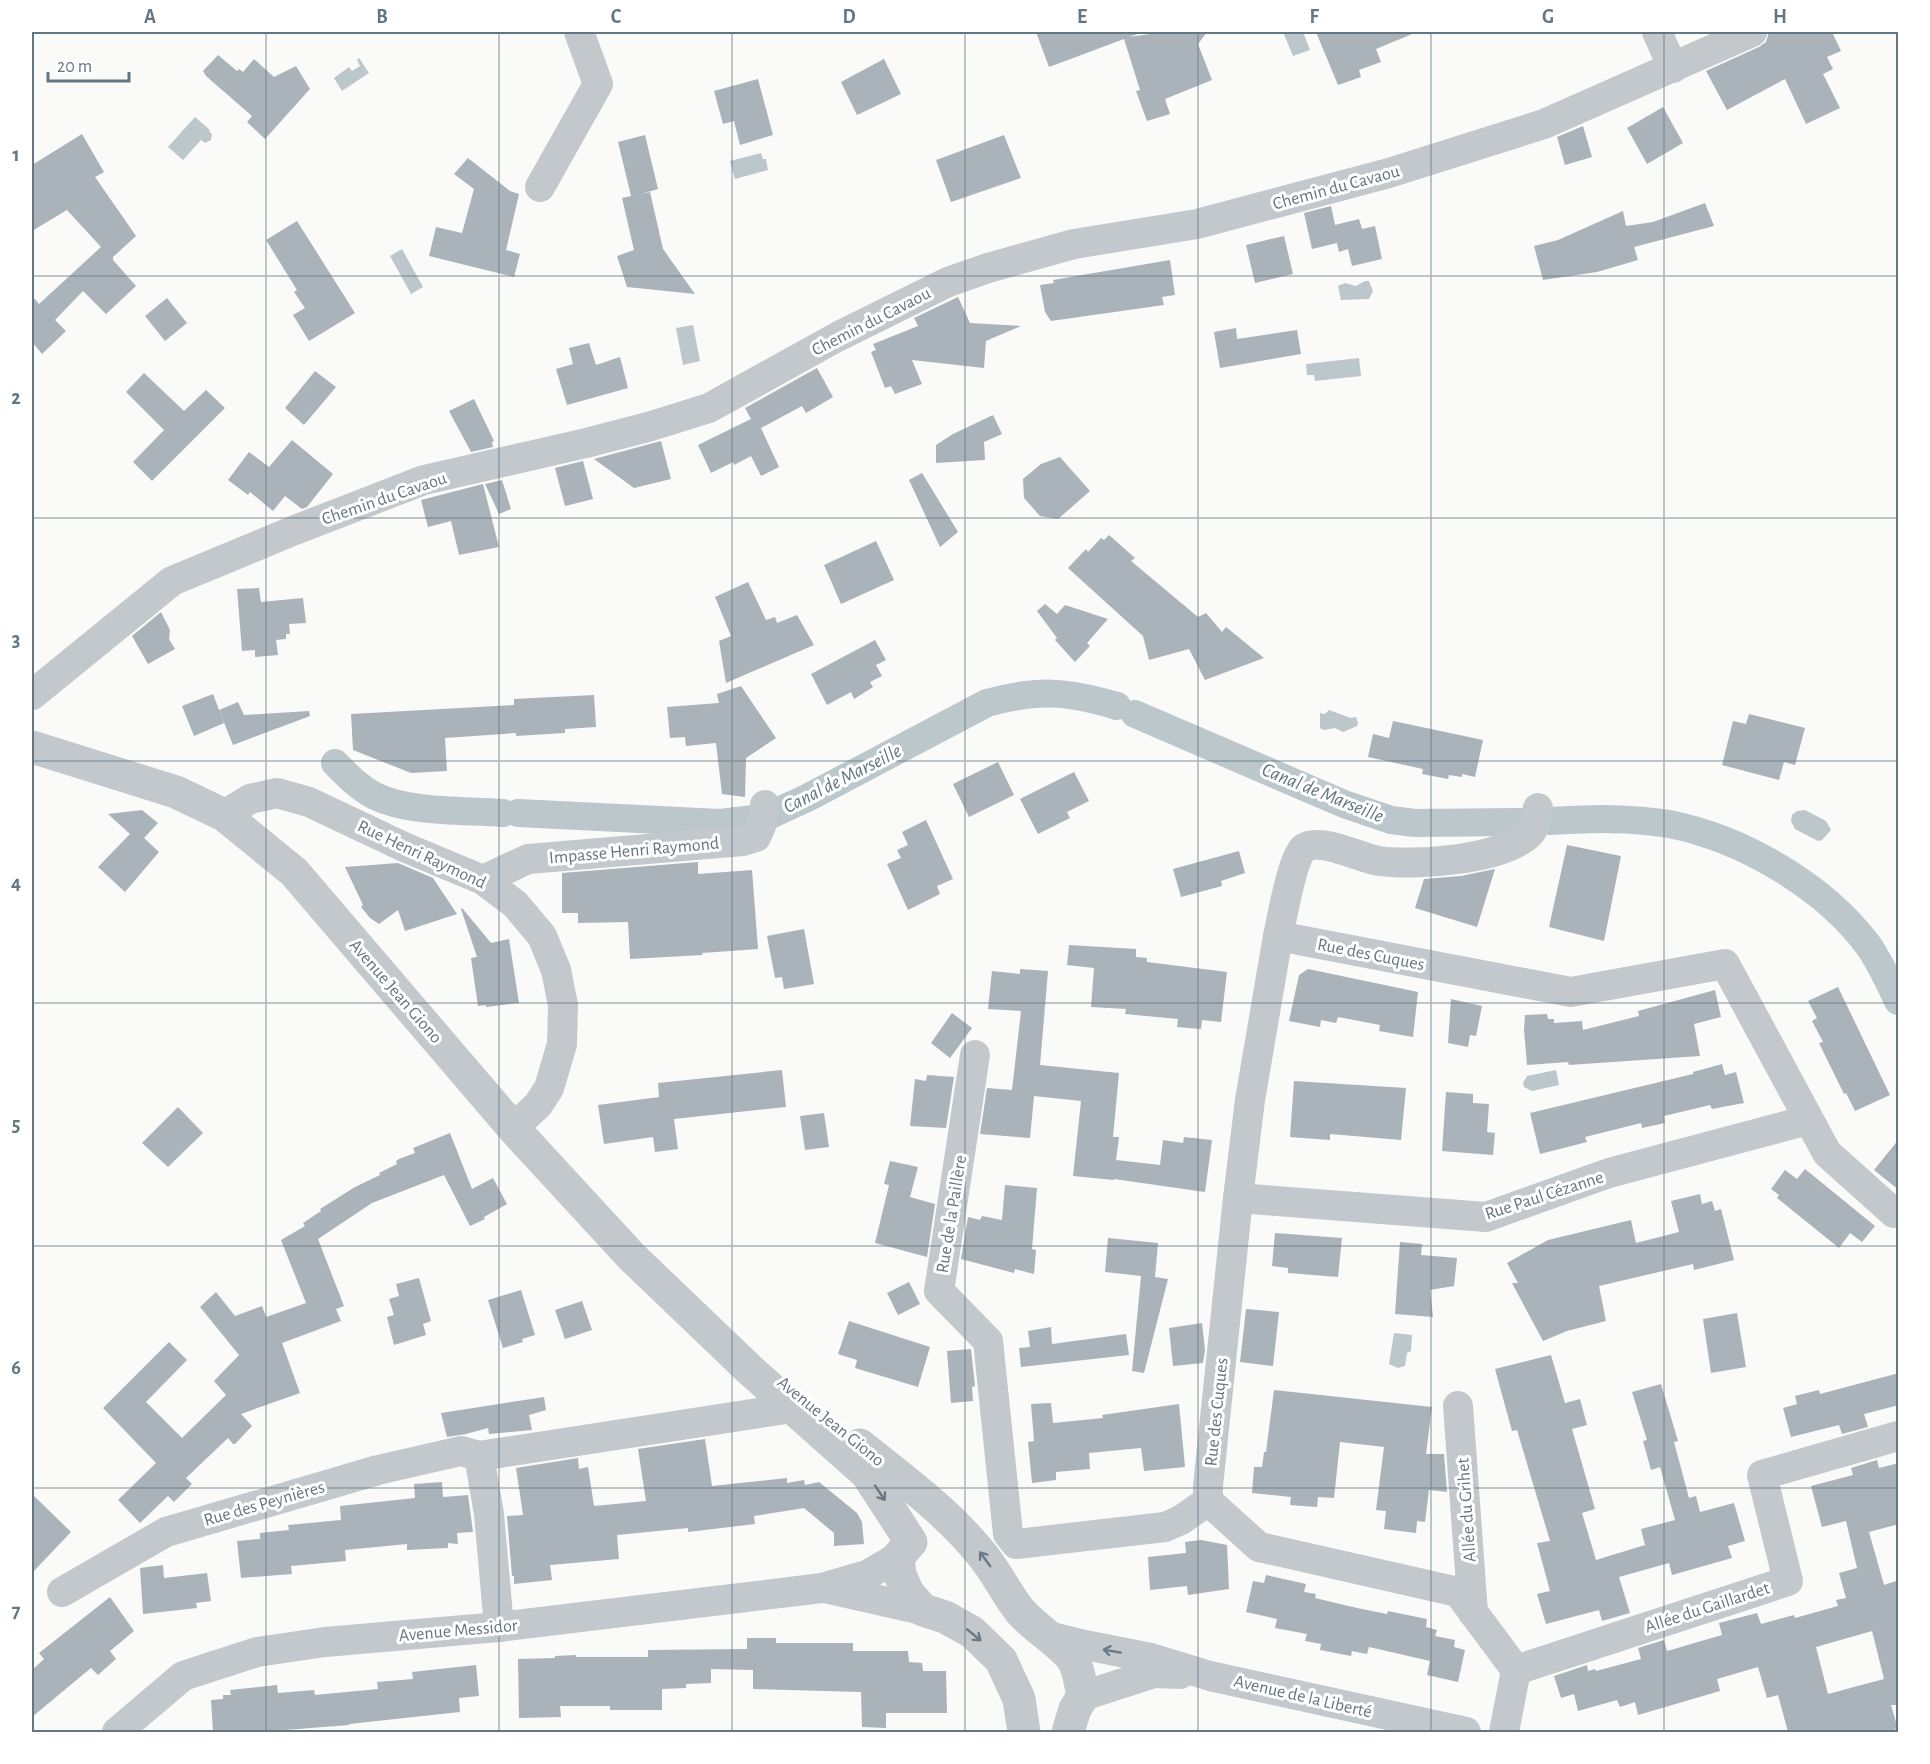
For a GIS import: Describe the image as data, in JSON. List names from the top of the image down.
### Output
{
  "streets": {
    "street": [
      "Chemin du Cavaou",
      "Impasse Henri Raymond",
      "Rue Henri Raymond",
      "Rue des Cuques",
      "Avenue Jean Giono",
      "Rue Paul Cézanne",
      "Rue de la Paillère",
      "Rue des Peynières",
      "Allée du Grihet",
      "Allée du Gaillardet",
      "Avenue Messidor",
      "Avenue de la Liberté"
    ]
  },
  "crossings": [
    ["Impasse Henri Raymond", "Rue Henri Raymond"],
    ["Rue Henri Raymond", "Avenue Jean Giono"],
    ["Rue des Cuques", "Rue Paul Cézanne"],
    ["Rue des Cuques", "Rue de la Paillère"],
    ["Avenue Jean Giono", "Rue des Peynières"],
    ["Avenue Jean Giono", "Avenue Messidor"],
    ["Avenue Jean Giono", "Avenue de la Liberté"]
  ],
  "water": ["Canal de Marseille"],
  "scale_bar": "20 m",
  "grid": {
    "columns": [
      "A",
      "B",
      "C",
      "D",
      "E",
      "F",
      "G",
      "H"
    ],
    "rows": [
      "1",
      "2",
      "3",
      "4",
      "5",
      "6",
      "7"
    ]
  }
}
